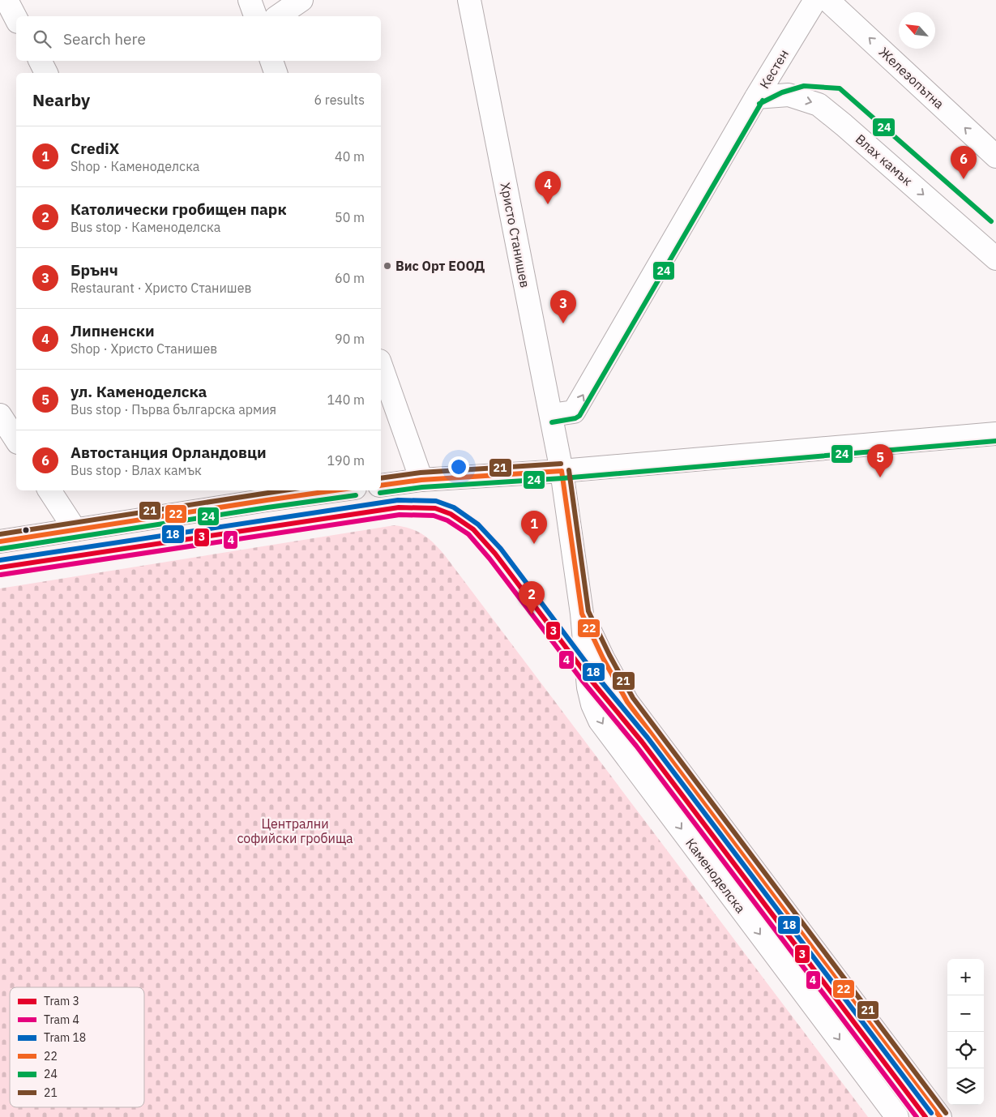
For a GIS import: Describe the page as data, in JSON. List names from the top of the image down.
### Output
{
  "streets": {
    "street": [
      "Кестен",
      "Железопътна",
      "Влах камък",
      "Христо Станишев",
      "Каменоделска"
    ]
  },
  "crossings": [
    ["Кестен", "Влах камък"],
    ["Кестен", "Христо Станишев"],
    ["Христо Станишев", "Каменоделска"]
  ],
  "one_way": ["Кестен", "Железопътна", "Влах камък"],
  "parks": ["Централни софийски гробища"],
  "places": ["Вис Орт ЕООД"],
  "lines": [
    "transit line 24",
    "transit line 21",
    "transit line 22",
    "tram line 18",
    "tram line 3",
    "tram line 4"
  ],
  "legend": [
    "Tram 3",
    "Tram 4",
    "Tram 18",
    "22",
    "24",
    "21"
  ],
  "north": "top left",
  "page": {
    "search": "Search here",
    "heading": ["Nearby", "6 results"],
    "list": [
      {
        "mark": "1",
        "name": "CrediX",
        "note": "Shop · Каменоделска",
        "value": "40 m"
      },
      {
        "mark": "2",
        "name": "Католически гробищен парк",
        "note": "Bus stop · Каменоделска",
        "value": "50 m"
      },
      {
        "mark": "3",
        "name": "Брънч",
        "note": "Restaurant · Христо Станишев",
        "value": "60 m"
      },
      {
        "mark": "4",
        "name": "Липненски",
        "note": "Shop · Христо Станишев",
        "value": "90 m"
      },
      {
        "mark": "5",
        "name": "ул. Каменоделска",
        "note": "Bus stop · Първа българска армия",
        "value": "140 m"
      },
      {
        "mark": "6",
        "name": "Автостанция Орландовци",
        "note": "Bus stop · Влах камък",
        "value": "190 m"
      }
    ],
    "pins": [
      "6",
      "4",
      "3",
      "5",
      "1",
      "2"
    ],
    "map_buttons": ["+", "−"]
  }
}
